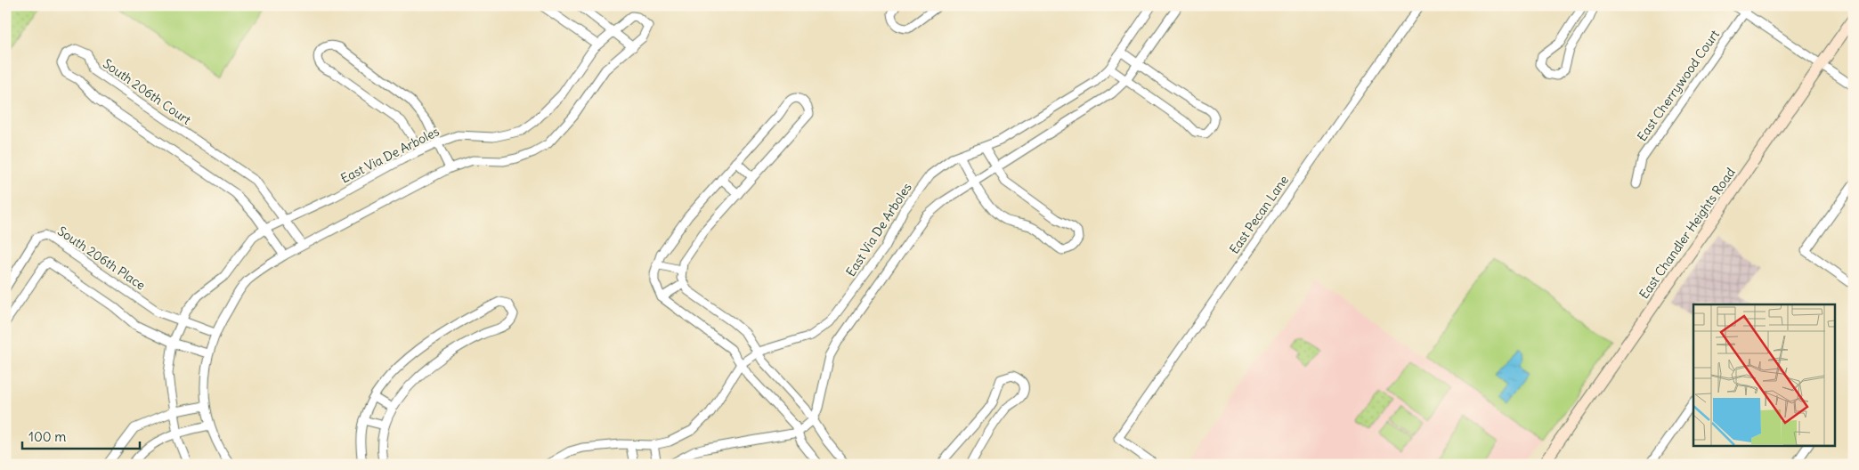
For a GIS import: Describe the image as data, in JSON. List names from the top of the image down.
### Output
{
  "streets": {
    "main road": ["East Chandler Heights Road"],
    "street": [
      "East Cherrywood Court",
      "South 206th Court",
      "East Via De Arboles",
      "East Pecan Lane",
      "South 206th Place"
    ]
  },
  "crossings": [
    ["South 206th Court", "East Via De Arboles"],
    ["East Via De Arboles", "South 206th Place"]
  ],
  "scale_bar": "100 m"
}
